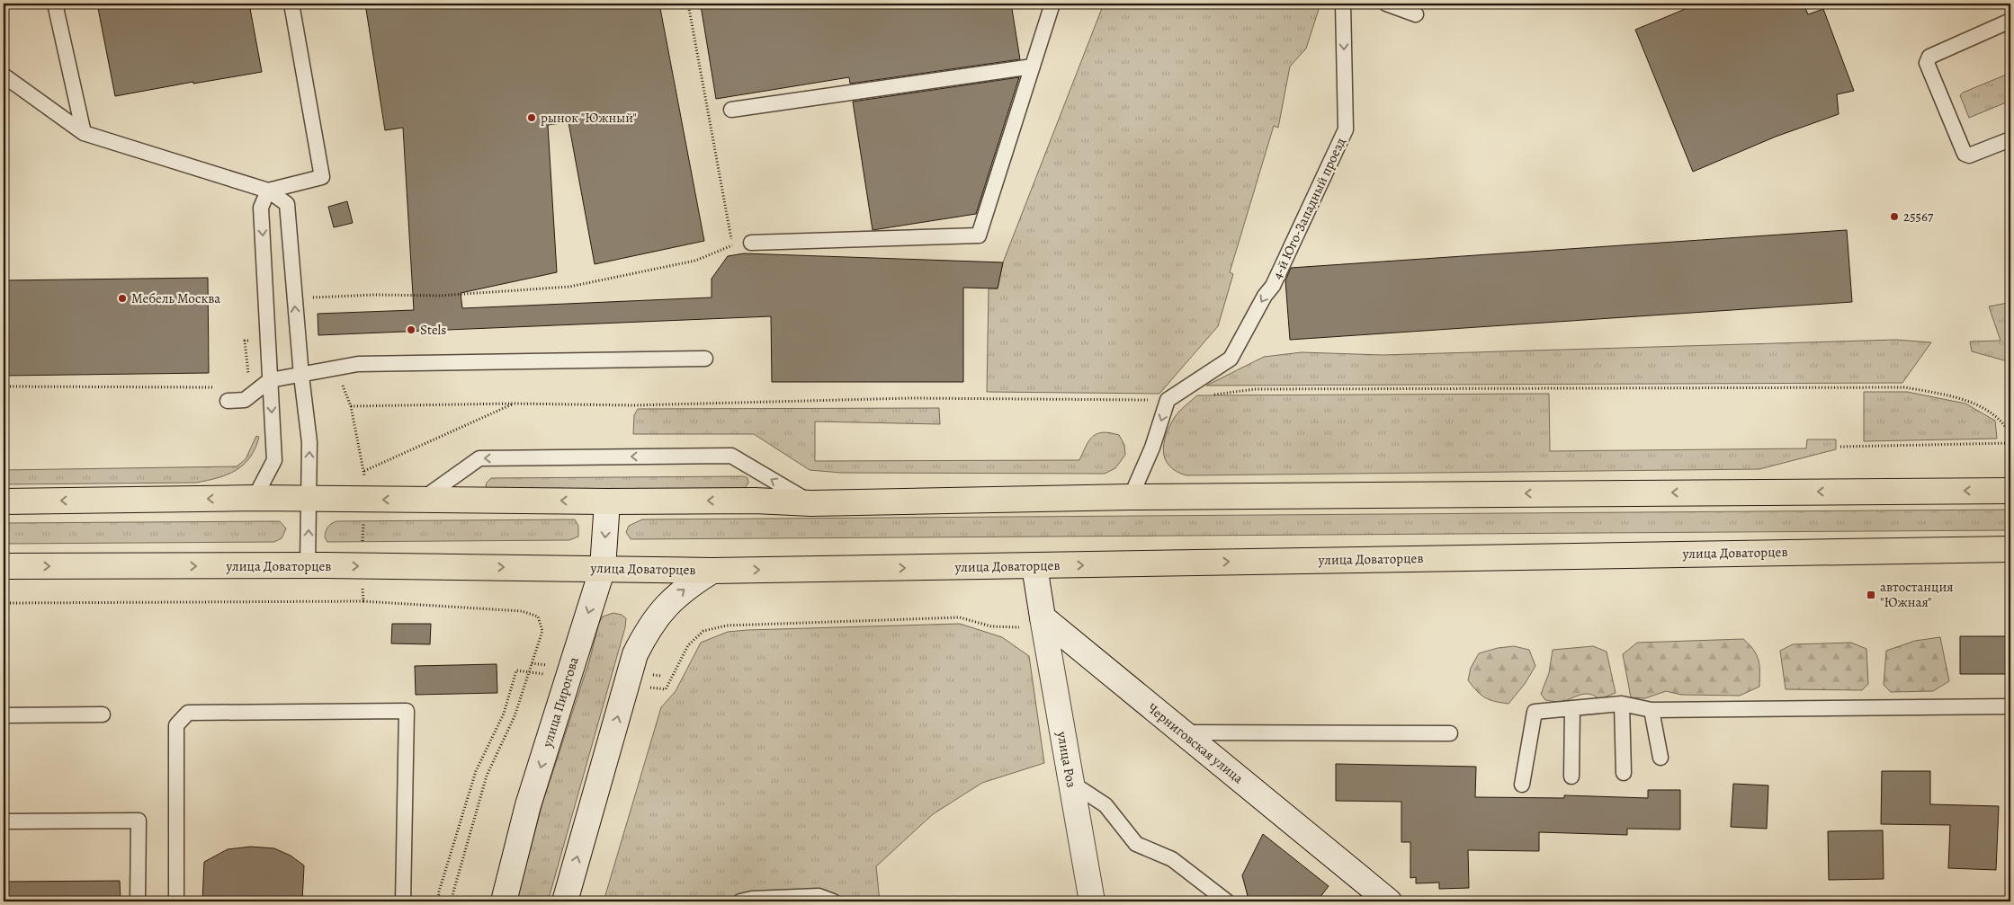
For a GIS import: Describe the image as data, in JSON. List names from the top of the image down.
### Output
{
  "streets": {
    "main road": [
      "улица Доваторцев",
      "улица Пирогова",
      "Черниговская улица",
      "улица Роз"
    ],
    "lane": ["4-й Юго-Западный проезд"]
  },
  "crossings": [
    ["улица Доваторцев", "улица Пирогова"],
    ["Черниговская улица", "улица Роз"]
  ],
  "one_way": ["4-й Юго-Западный проезд"],
  "places": {
    "other": [
      "рынок \"Южный\"",
      "25567",
      "Мебель Москва",
      "Stels"
    ],
    "transit": ["автостанция \"Южная\""]
  }
}
